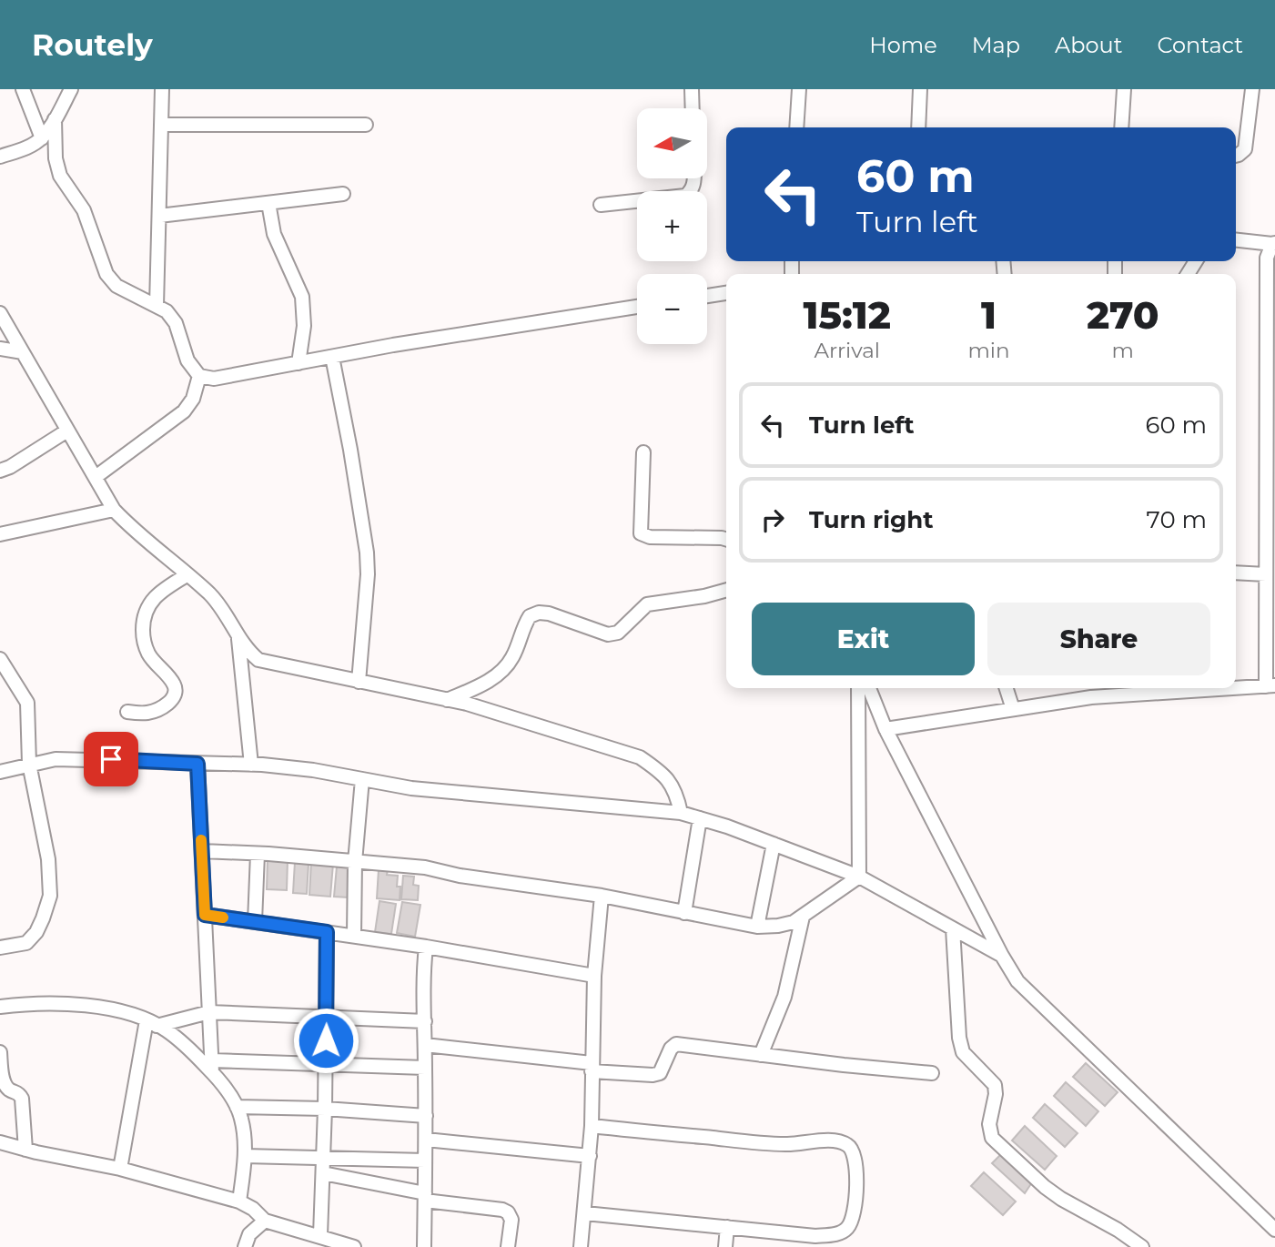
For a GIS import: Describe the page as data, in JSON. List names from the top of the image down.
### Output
{
  "north": "left",
  "page": {
    "header": "Routely",
    "nav": [
      "Home",
      "Map",
      "About",
      "Contact"
    ],
    "map_buttons": ["+", "−"],
    "turn": ["60 m", "Turn left"],
    "eta": [
      "15:12",
      "Arrival",
      "1",
      "min",
      "270",
      "m"
    ],
    "list": [
      {
        "name": "Turn left",
        "value": "60 m"
      },
      {
        "name": "Turn right",
        "value": "70 m"
      }
    ],
    "buttons": ["Exit", "Share"]
  }
}
